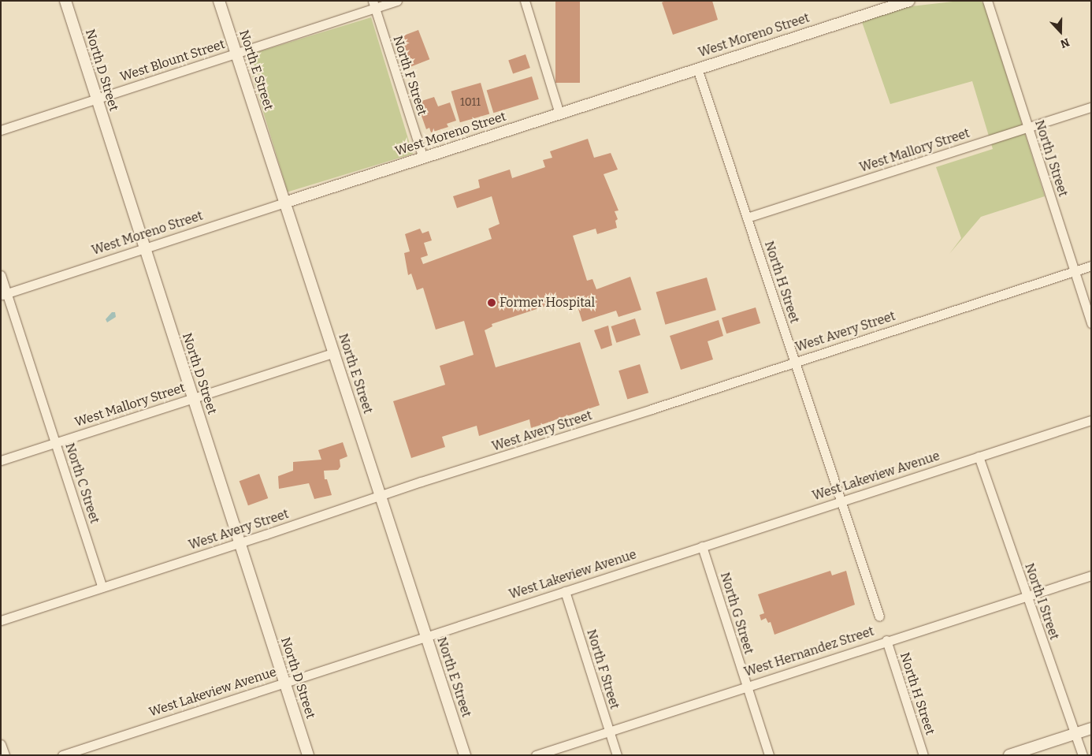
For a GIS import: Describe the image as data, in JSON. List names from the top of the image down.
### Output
{
  "streets": {
    "street": [
      "West Moreno Street",
      "West Blount Street",
      "North D Street",
      "North E Street",
      "North F Street",
      "West Mallory Street",
      "North J Street",
      "North H Street",
      "West Avery Street",
      "West Lakeview Avenue",
      "North C Street",
      "North I Street",
      "North G Street",
      "West Hernandez Street"
    ]
  },
  "crossings": [
    ["West Moreno Street", "North D Street"],
    ["West Moreno Street", "North E Street"],
    ["West Moreno Street", "North F Street"],
    ["West Moreno Street", "North H Street"],
    ["West Moreno Street", "North C Street"],
    ["West Blount Street", "North D Street"],
    ["West Blount Street", "North E Street"],
    ["West Blount Street", "North F Street"],
    ["North D Street", "West Mallory Street"],
    ["North D Street", "West Avery Street"],
    ["North D Street", "West Lakeview Avenue"],
    ["North E Street", "West Mallory Street"],
    ["North E Street", "West Avery Street"],
    ["North E Street", "West Lakeview Avenue"],
    ["North F Street", "West Lakeview Avenue"],
    ["North F Street", "West Hernandez Street"],
    ["West Mallory Street", "North J Street"],
    ["West Mallory Street", "North H Street"],
    ["West Mallory Street", "North C Street"],
    ["North J Street", "West Avery Street"],
    ["North H Street", "West Avery Street"],
    ["North H Street", "West Lakeview Avenue"],
    ["North H Street", "West Hernandez Street"],
    ["West Avery Street", "North C Street"],
    ["West Lakeview Avenue", "North I Street"],
    ["West Lakeview Avenue", "North G Street"],
    ["North I Street", "West Hernandez Street"],
    ["North G Street", "West Hernandez Street"]
  ],
  "places": ["Former Hospital"],
  "house_numbers": ["1011"],
  "north": "bottom"
}
